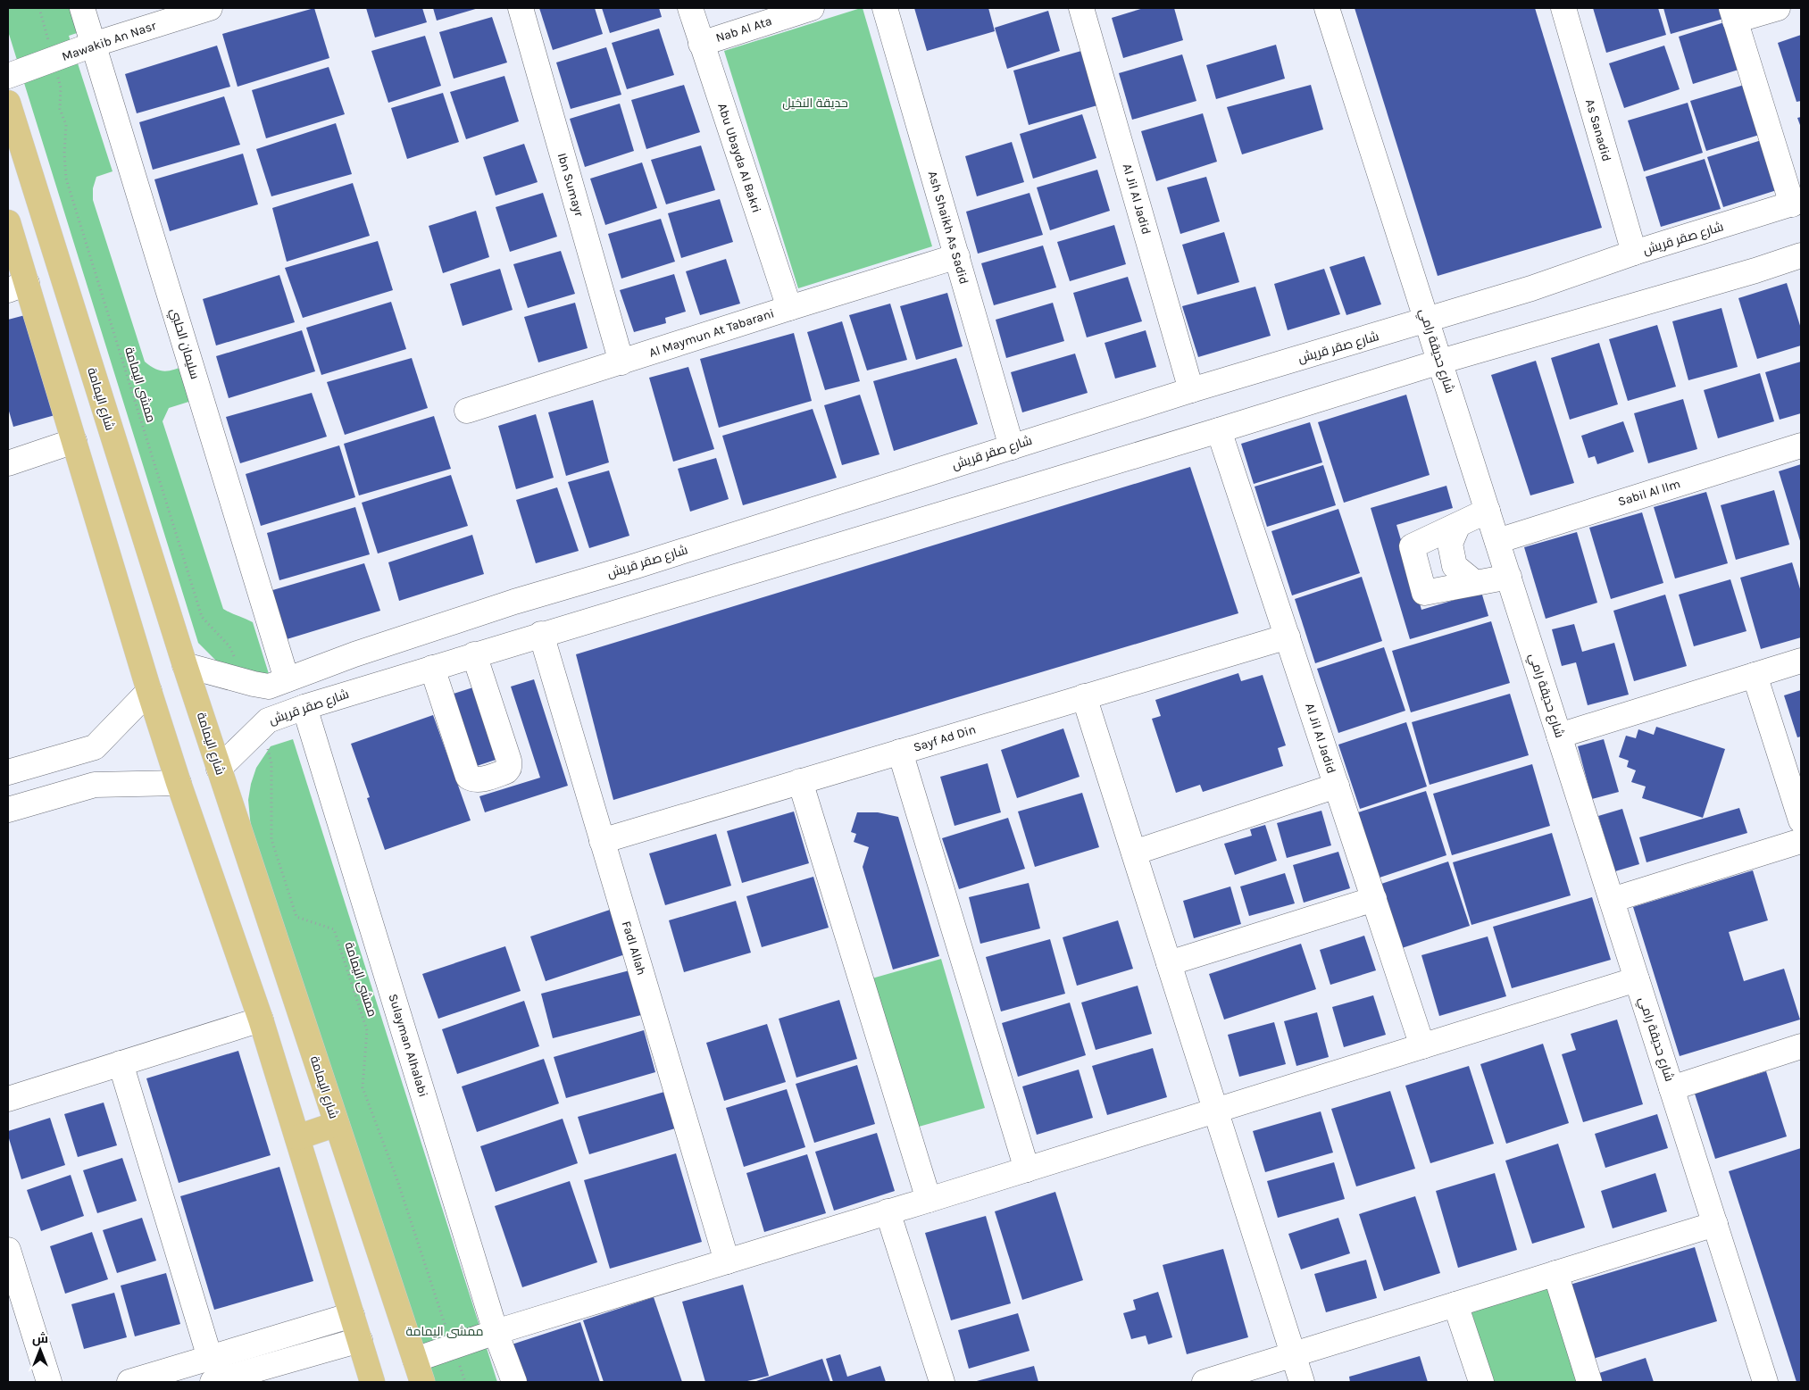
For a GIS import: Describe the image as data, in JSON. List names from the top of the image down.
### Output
{
  "streets": {
    "main road": ["شارع اليمامة"],
    "street": [
      "Nab Al Ata",
      "Mawakib An Nasr",
      "As Sanadid",
      "Abu Ubayda Al Bakri",
      "Ibn Sumayr",
      "Al Jil Al Jadid",
      "Ash Shaikh As Sadid",
      "شارع صقر قريش",
      "Al Maymun At Tabarani",
      "سليمان الحلبي",
      "شارع حديقة رامي",
      "Sabil Al llm",
      "Sayf Ad Din",
      "Fadl Allah",
      "Sulayman Alhalabi"
    ],
    "path": ["ممشى اليمامة"]
  },
  "crossings": [
    ["Nab Al Ata", "Abu Ubayda Al Bakri"],
    ["Mawakib An Nasr", "سليمان الحلبي"],
    ["As Sanadid", "شارع صقر قريش"],
    ["Abu Ubayda Al Bakri", "Al Maymun At Tabarani"],
    ["Ibn Sumayr", "Al Maymun At Tabarani"],
    ["Al Jil Al Jadid", "شارع صقر قريش"],
    ["Al Jil Al Jadid", "Sayf Ad Din"],
    ["Ash Shaikh As Sadid", "شارع صقر قريش"],
    ["Ash Shaikh As Sadid", "Al Maymun At Tabarani"],
    ["شارع صقر قريش", "سليمان الحلبي"],
    ["شارع صقر قريش", "شارع حديقة رامي"],
    ["شارع صقر قريش", "شارع اليمامة"],
    ["شارع صقر قريش", "Fadl Allah"],
    ["شارع صقر قريش", "Sulayman Alhalabi"],
    ["شارع حديقة رامي", "Sabil Al llm"],
    ["Sayf Ad Din", "Fadl Allah"]
  ],
  "parks": ["حديقة النخيل", "ممشى اليمامة"],
  "north": "top"
}
